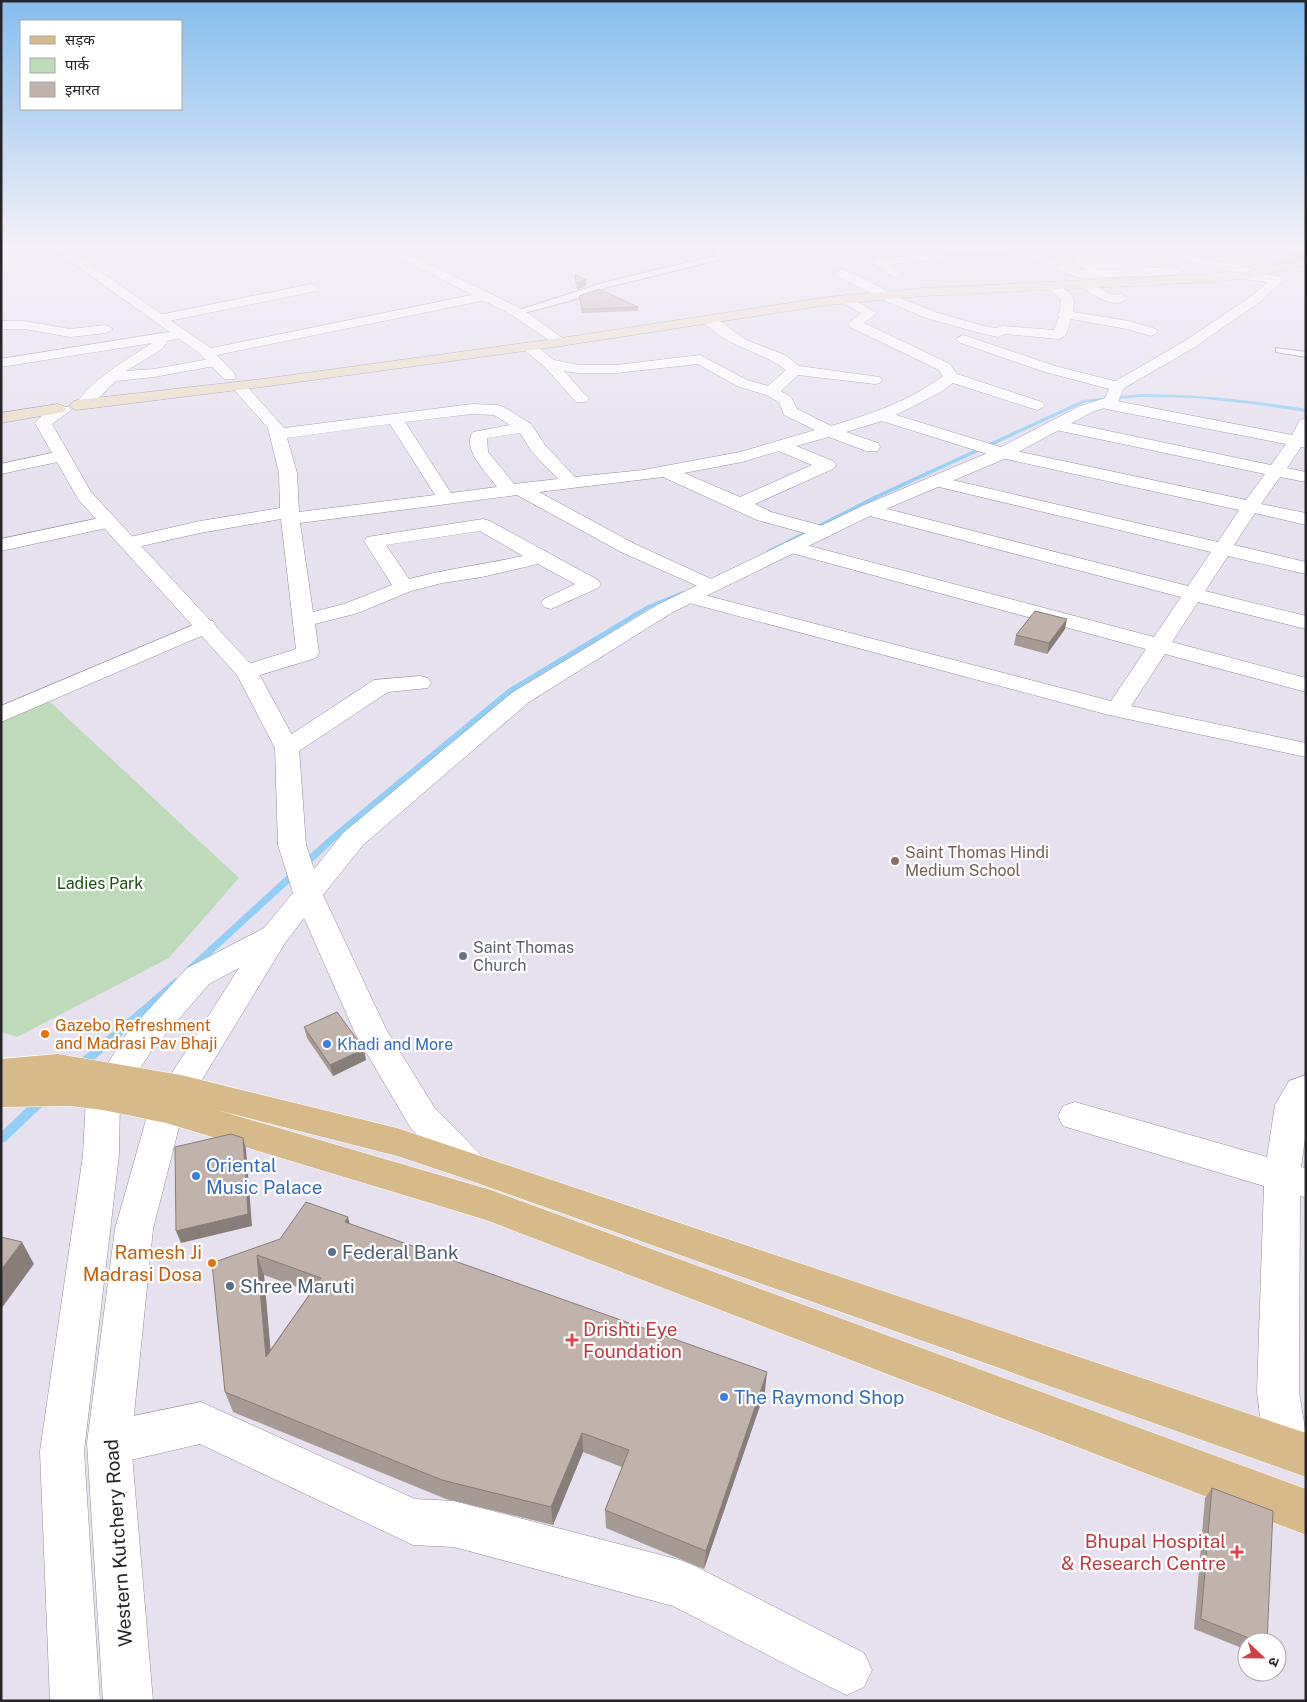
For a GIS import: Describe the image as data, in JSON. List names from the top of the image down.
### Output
{
  "streets": {
    "street": ["Western Kutchery Road"]
  },
  "parks": ["Ladies Park"],
  "places": {
    "other": [
      "Saint Thomas Hindi Medium School",
      "Saint Thomas Church",
      "Gazebo Refreshment and Madrasi Pav Bhaji",
      "Khadi and More",
      "Oriental Music Palace",
      "Federal Bank",
      "Ramesh Ji Madrasi Dosa",
      "Shree Maruti",
      "The Raymond Shop"
    ],
    "health": ["Drishti Eye Foundation", "Bhupal Hospital & Research Centre"]
  },
  "legend": ["सड़क", "पार्क", "इमारत"],
  "north": "right"
}
